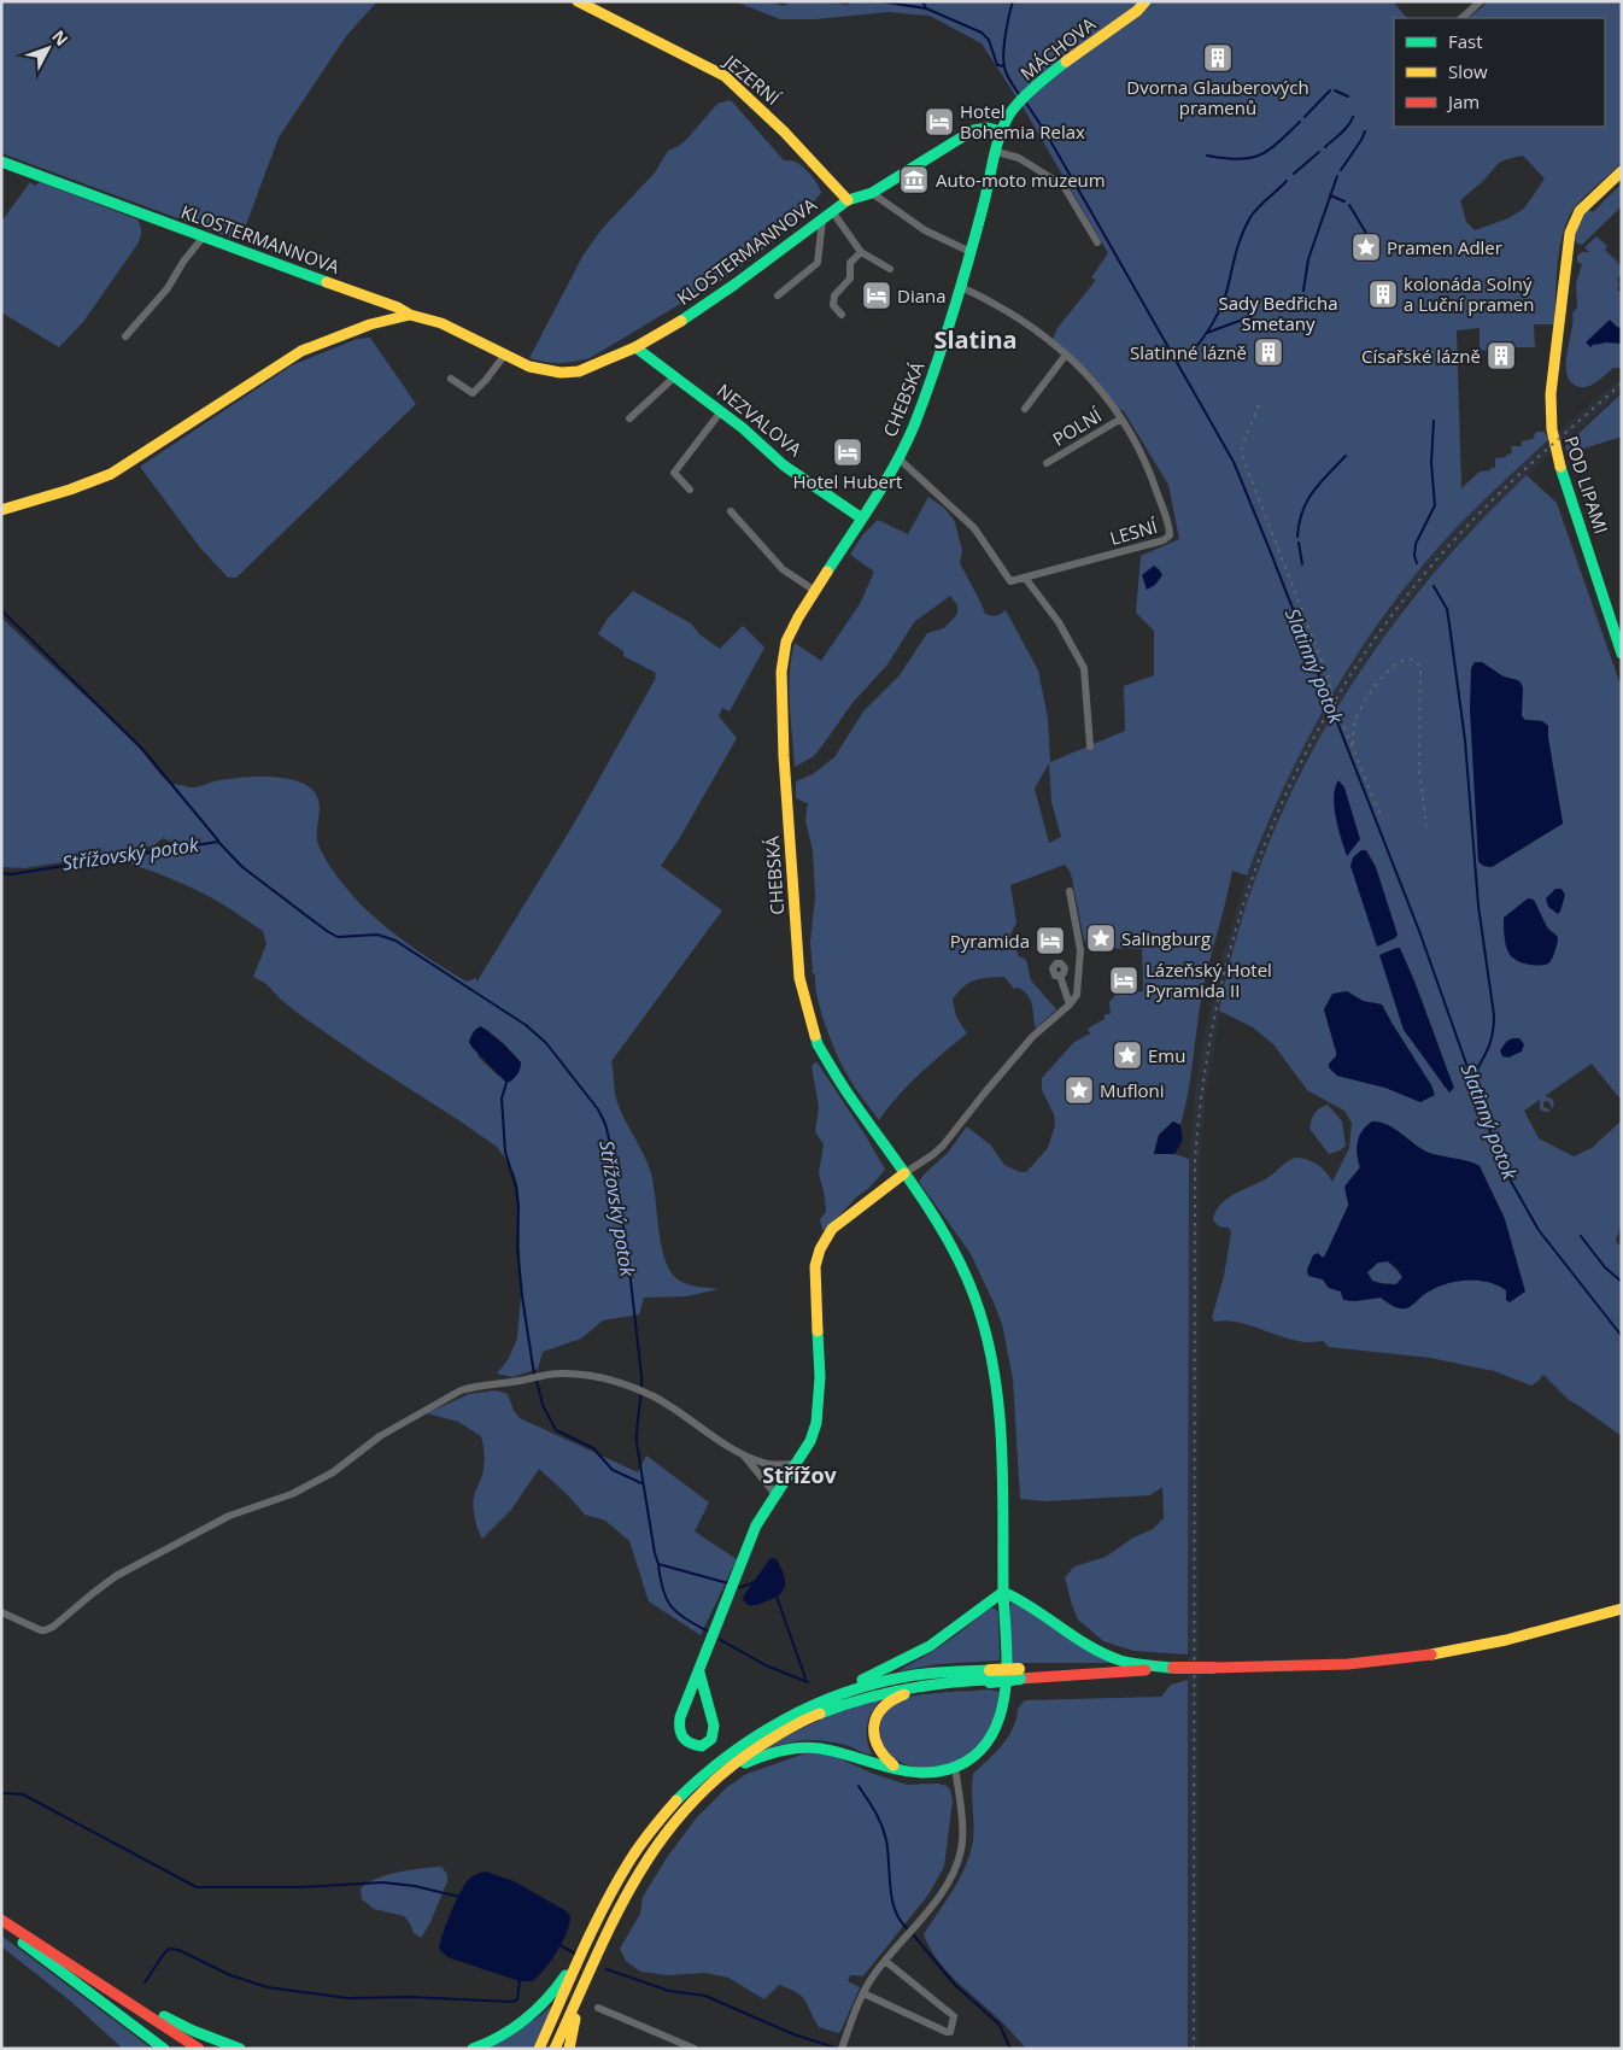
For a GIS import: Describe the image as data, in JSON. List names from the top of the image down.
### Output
{
  "streets": {
    "main road": [
      "MÁCHOVA",
      "JEZERNÍ",
      "KLOSTERMANNOVA",
      "CHEBSKÁ",
      "NEZVALOVA",
      "POD LIPAMI"
    ],
    "street": ["POLNÍ", "LESNÍ"]
  },
  "crossings": [
    ["MÁCHOVA", "KLOSTERMANNOVA"],
    ["MÁCHOVA", "CHEBSKÁ"],
    ["JEZERNÍ", "KLOSTERMANNOVA"],
    ["KLOSTERMANNOVA", "CHEBSKÁ"],
    ["KLOSTERMANNOVA", "NEZVALOVA"],
    ["CHEBSKÁ", "NEZVALOVA"],
    ["CHEBSKÁ", "LESNÍ"],
    ["POLNÍ", "LESNÍ"]
  ],
  "districts": ["Slatina", "Střížov"],
  "water": ["Slatinný potok", "Střížovský potok"],
  "parks": ["Sady Bedřicha Smetany"],
  "places": {
    "building": [
      "Dvorna Glauberových pramenů",
      "kolonáda Solný a Luční pramen",
      "Slatinné lázně",
      "Císařské lázně"
    ],
    "hotel": [
      "Hotel Bohemia Relax",
      "Diana",
      "Hotel Hubert",
      "Pyramida",
      "Lázeňský Hotel Pyramida II"
    ],
    "museum": ["Auto-moto muzeum"],
    "place": [
      "Pramen Adler",
      "Salingburg",
      "Emu",
      "Mufloni"
    ]
  },
  "legend": ["Fast", "Slow", "Jam"],
  "north": "top right"
}
